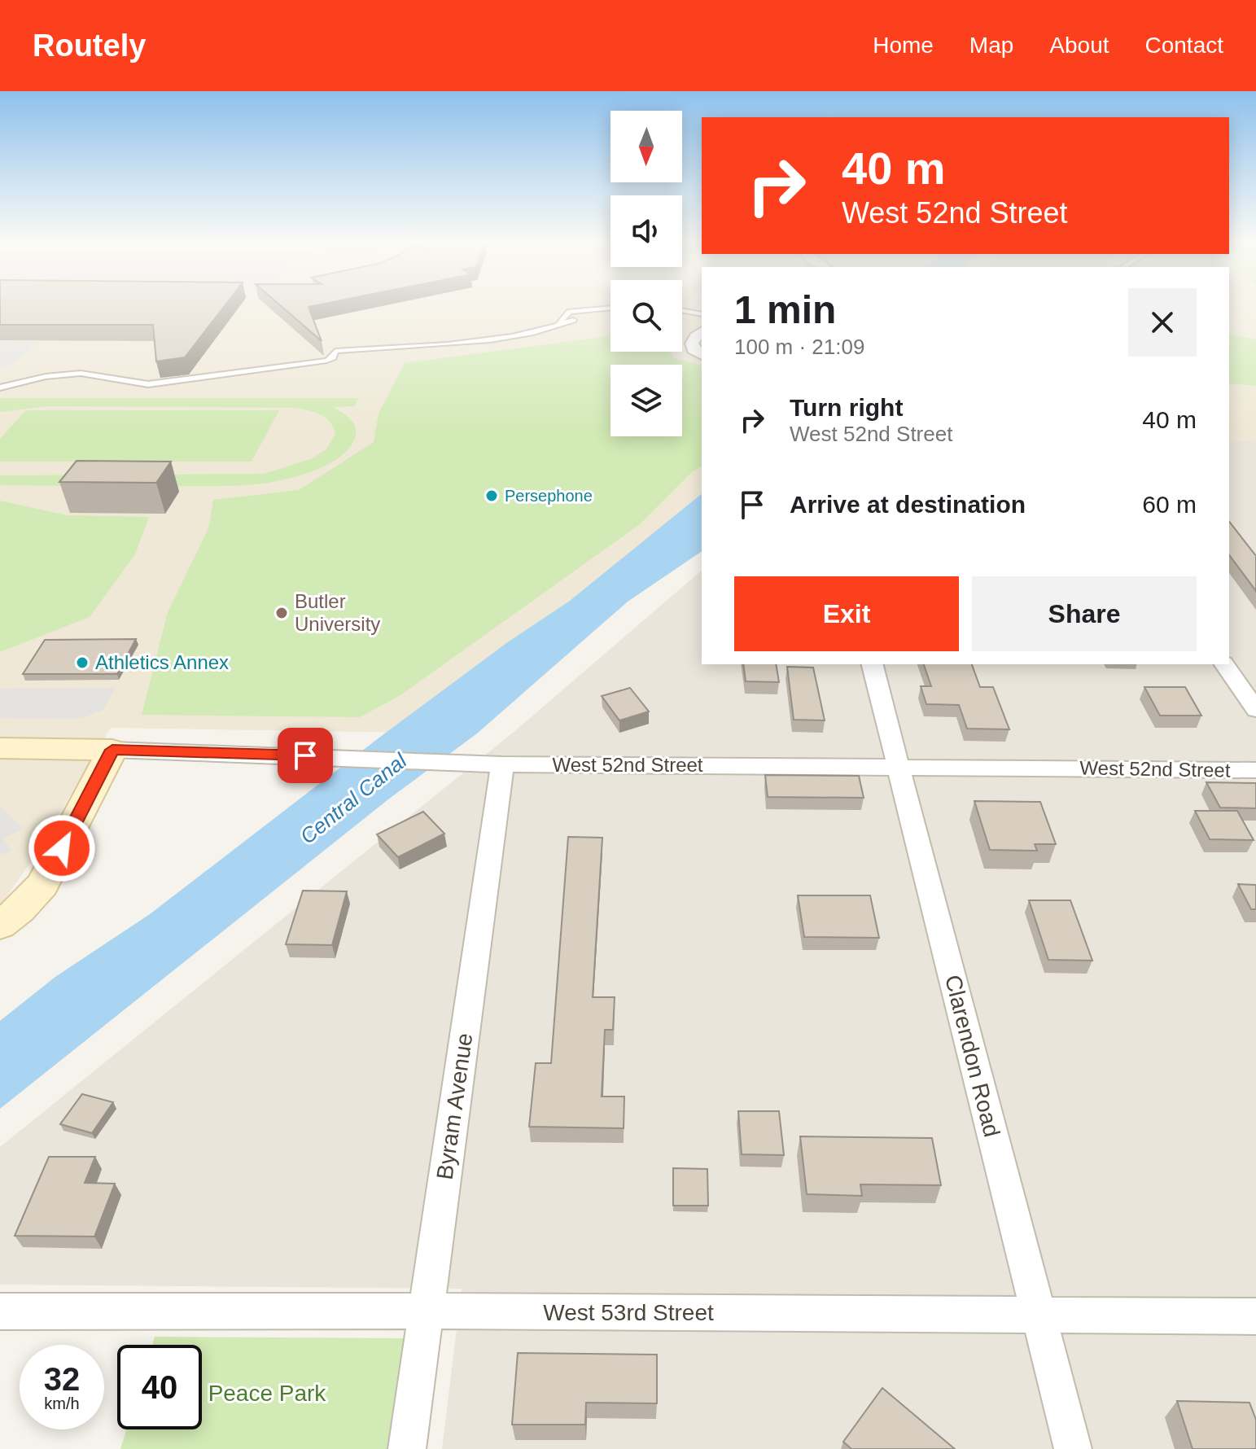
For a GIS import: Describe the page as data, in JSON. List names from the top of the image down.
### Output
{
  "streets": {
    "street": [
      "West 52nd Street",
      "Clarendon Road",
      "Byram Avenue",
      "West 53rd Street"
    ]
  },
  "crossings": [
    ["West 52nd Street", "Clarendon Road"],
    ["West 52nd Street", "Byram Avenue"],
    ["Clarendon Road", "West 53rd Street"],
    ["Byram Avenue", "West 53rd Street"]
  ],
  "water": ["Central Canal"],
  "parks": ["Peace Park"],
  "places": ["Persephone", "Butler University", "Athletics Annex"],
  "north": "bottom",
  "page": {
    "header": "Routely",
    "nav": [
      "Home",
      "Map",
      "About",
      "Contact"
    ],
    "turn": ["40 m", "West 52nd Street"],
    "heading": ["1 min", "100 m · 21:09"],
    "list": [
      {
        "name": "Turn right",
        "note": "West 52nd Street",
        "value": "40 m"
      },
      {
        "name": "Arrive at destination",
        "value": "60 m"
      }
    ],
    "buttons": ["Exit", "Share"],
    "speed": "32 km/h",
    "limit": "40"
  }
}
